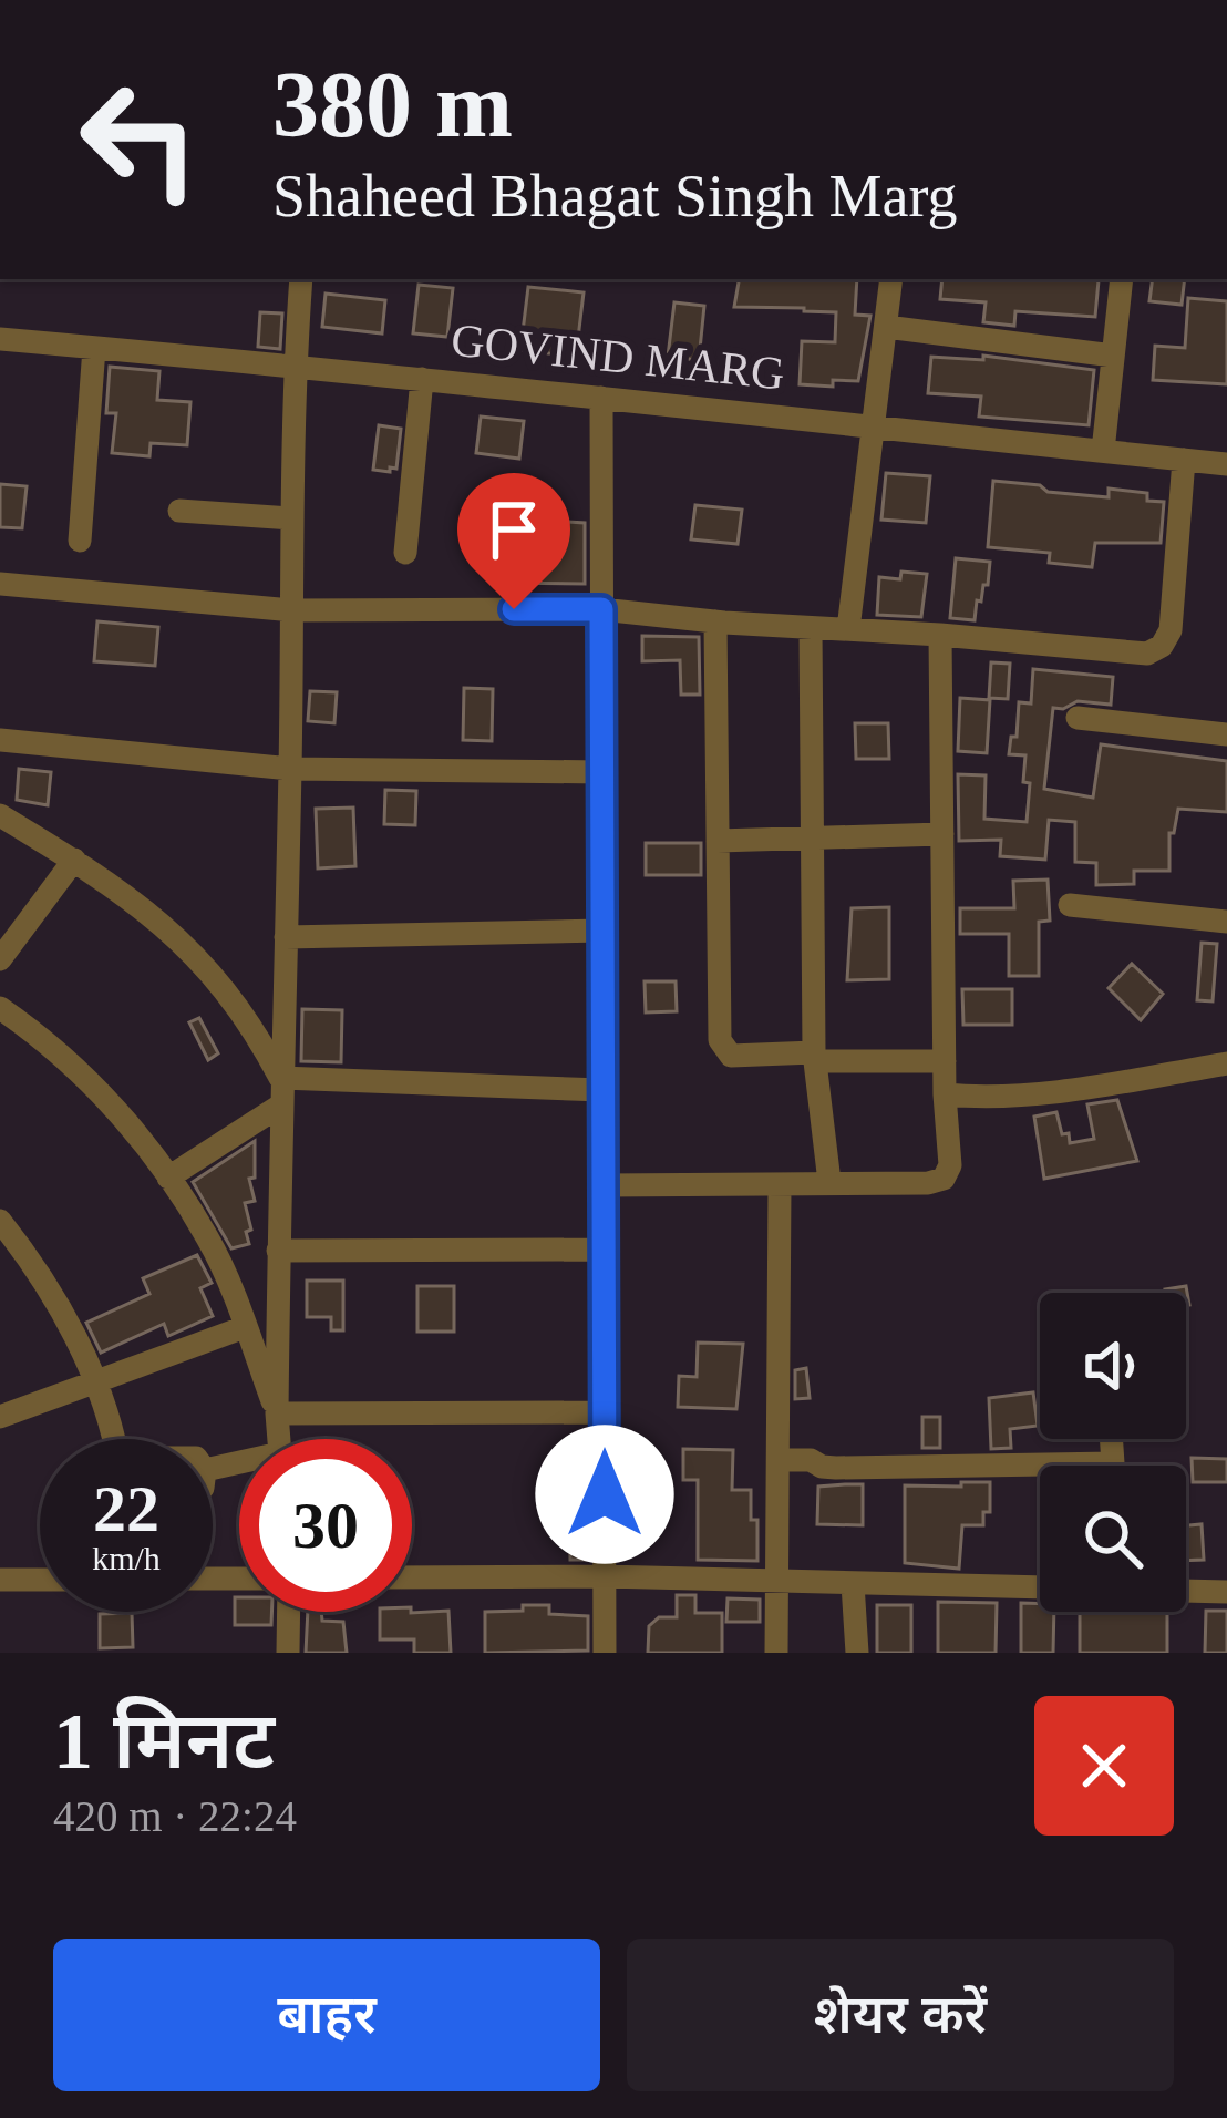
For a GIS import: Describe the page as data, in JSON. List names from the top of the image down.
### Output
{
  "streets": {
    "street": ["GOVIND MARG"]
  },
  "page": {
    "turn": ["380 m", "Shaheed Bhagat Singh Marg"],
    "speed": "22 km/h",
    "limit": "30",
    "heading": ["1 मिनट", "420 m · 22:24"],
    "buttons": ["बाहर", "शेयर करें"]
  }
}
